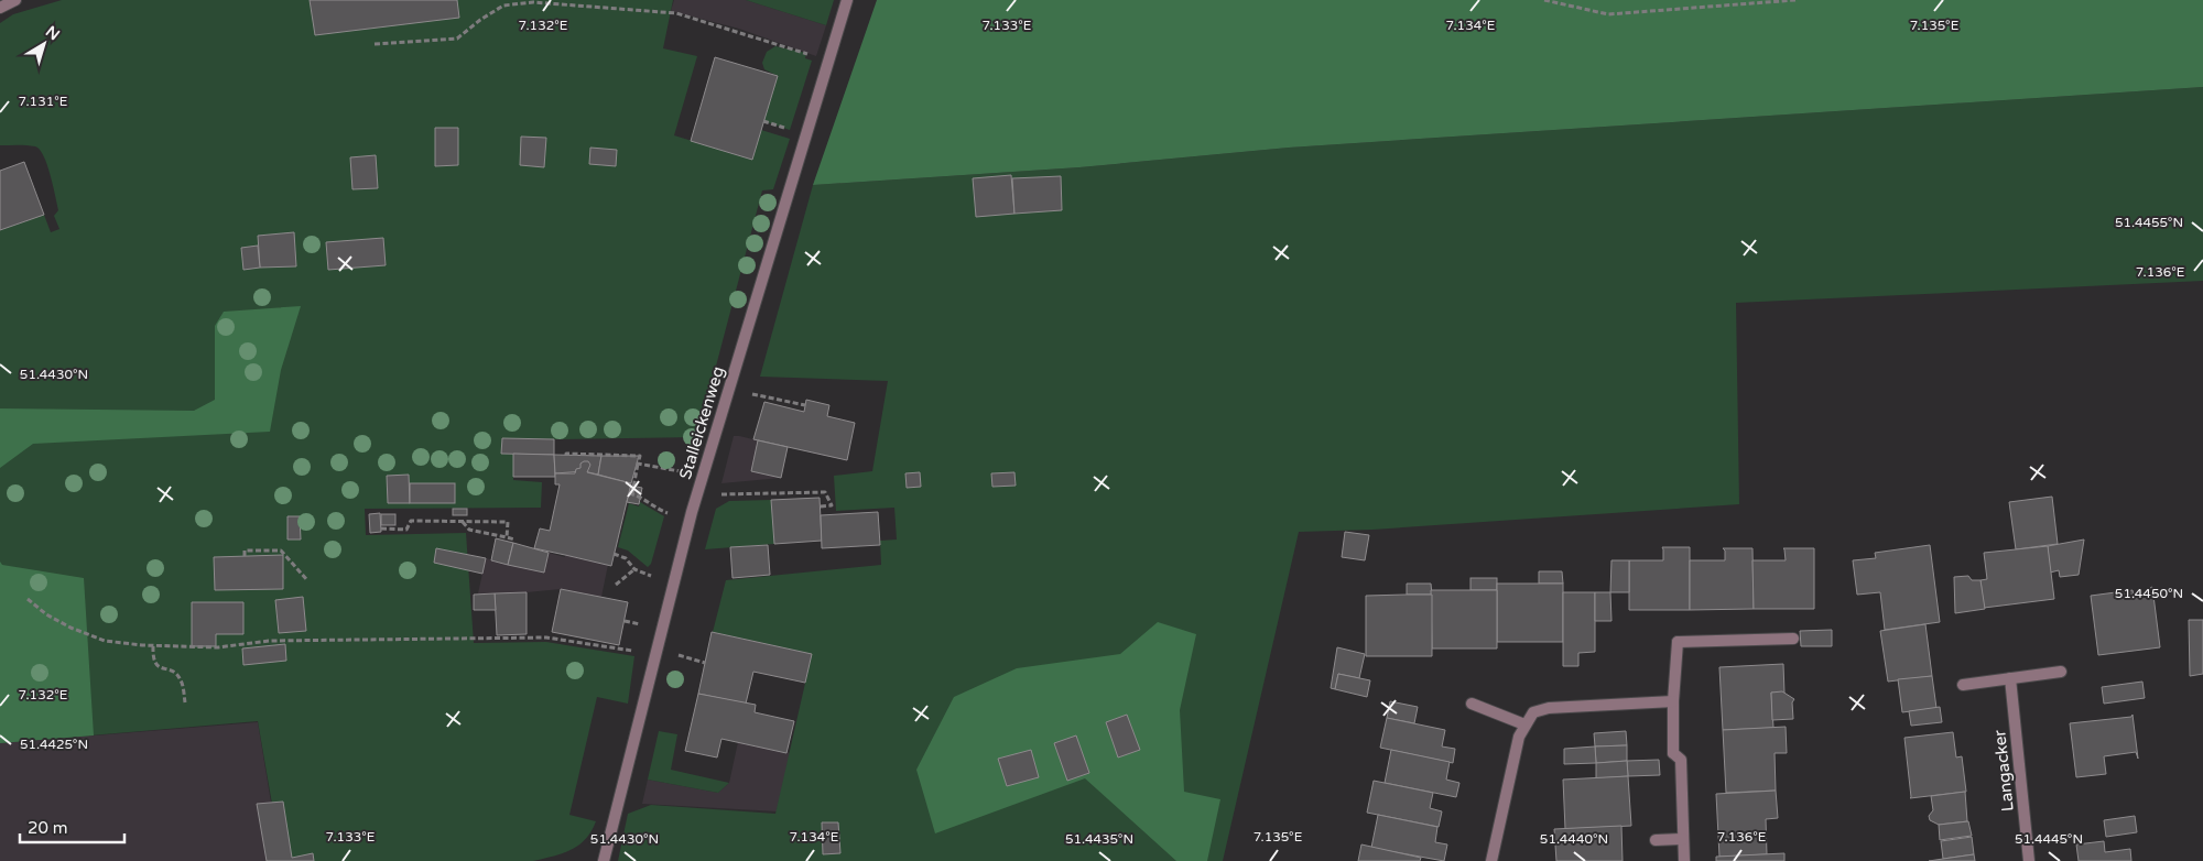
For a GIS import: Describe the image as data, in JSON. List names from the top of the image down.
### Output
{
  "streets": {
    "street": ["Stalleickenweg", "Langacker"]
  },
  "scale_bar": "20 m",
  "north": "top right",
  "coordinates": [
    "7.132°E",
    "7.133°E",
    "7.134°E",
    "7.135°E",
    "7.131°E",
    "51.4455°N",
    "7.136°E",
    "51.4430°N",
    "51.4450°N",
    "51.4425°N",
    "51.4435°N",
    "51.4440°N",
    "51.4445°N"
  ]
}
